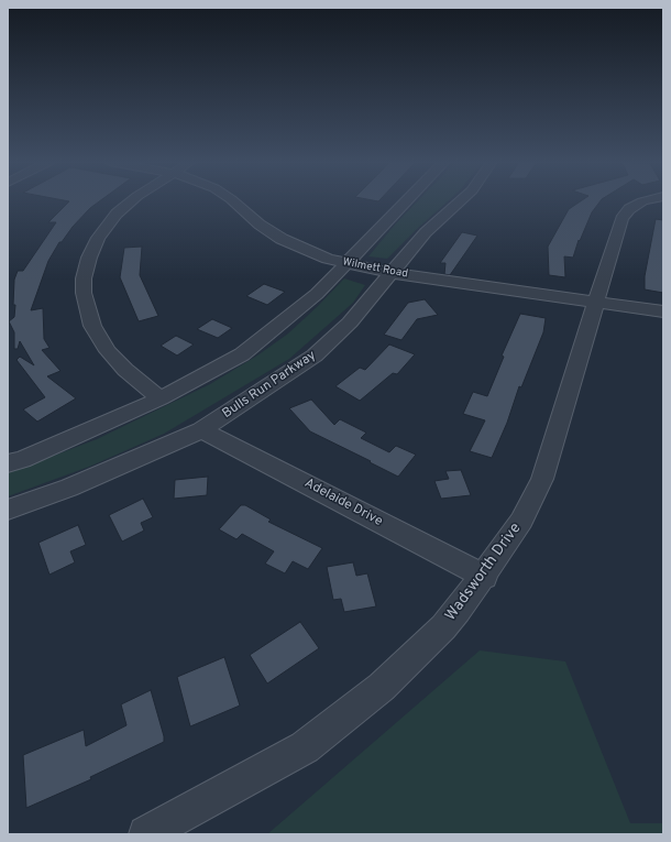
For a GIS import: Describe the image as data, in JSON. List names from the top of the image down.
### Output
{
  "streets": {
    "street": [
      "Wilmett Road",
      "Bulls Run Parkway",
      "Adelaide Drive",
      "Wadsworth Drive"
    ]
  },
  "crossings": [
    ["Wilmett Road", "Bulls Run Parkway"],
    ["Wilmett Road", "Wadsworth Drive"],
    ["Bulls Run Parkway", "Adelaide Drive"],
    ["Adelaide Drive", "Wadsworth Drive"]
  ]
}
